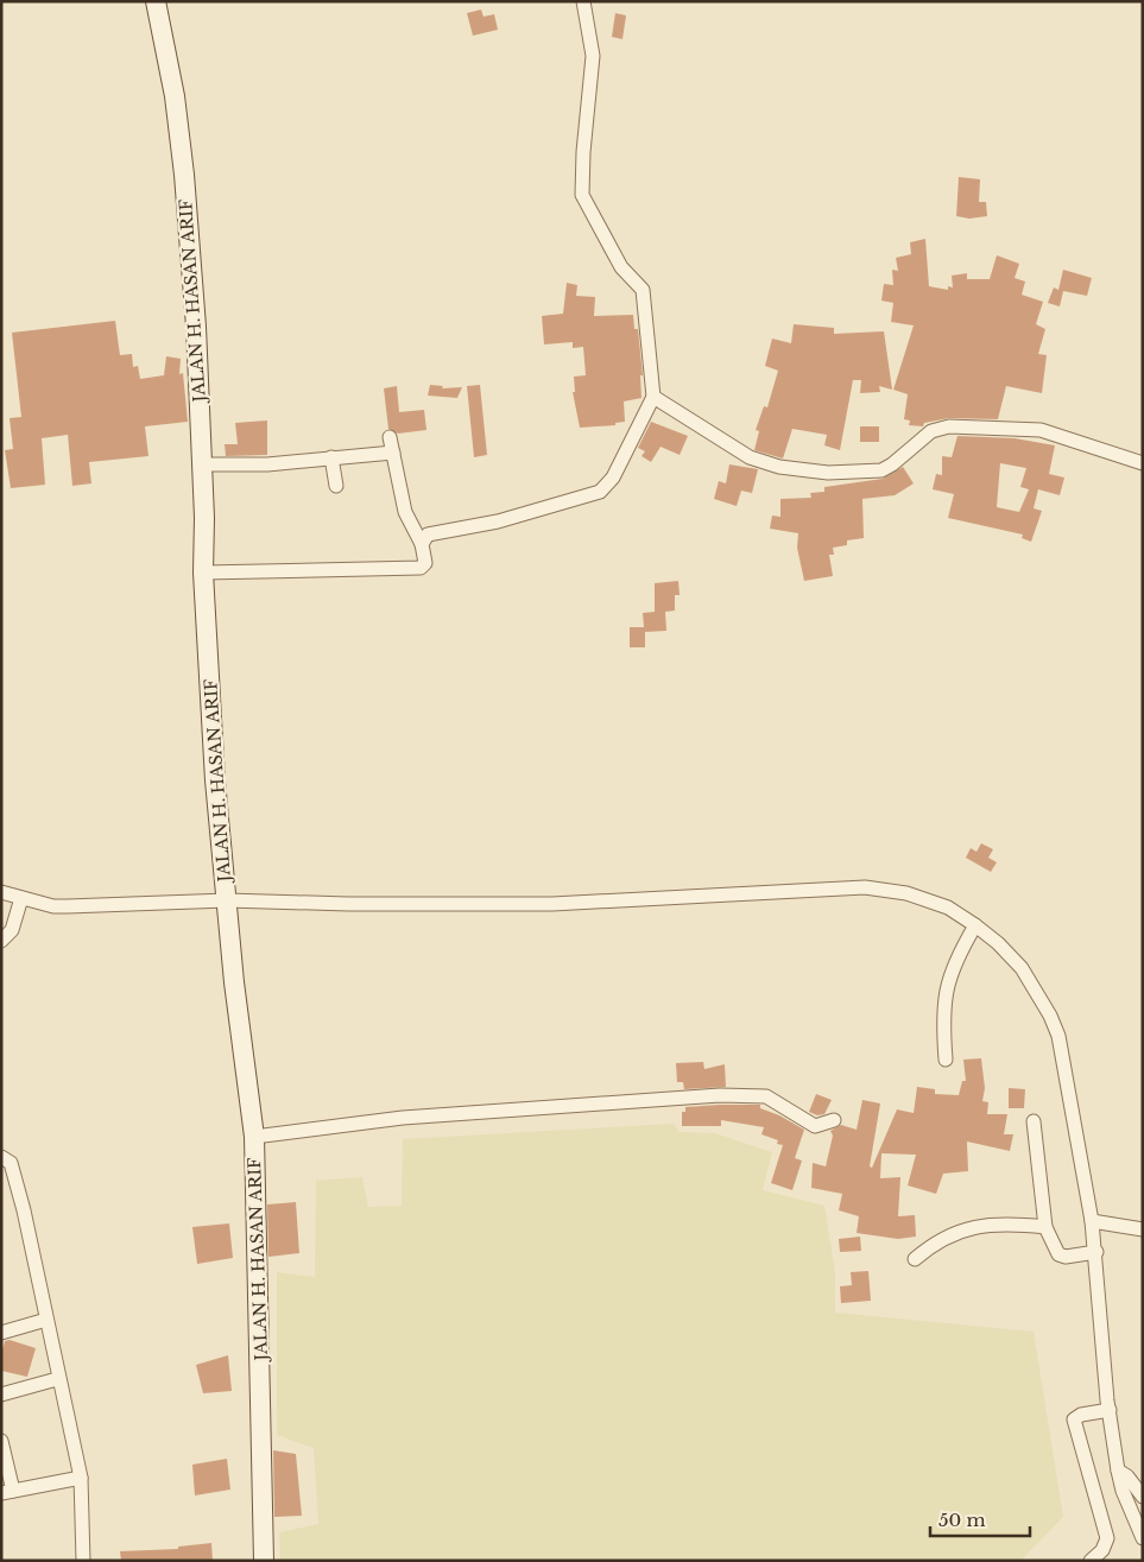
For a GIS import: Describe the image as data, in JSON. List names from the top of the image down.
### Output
{
  "streets": {
    "main road": ["JALAN H. HASAN ARIF"]
  },
  "scale_bar": "50 m"
}
